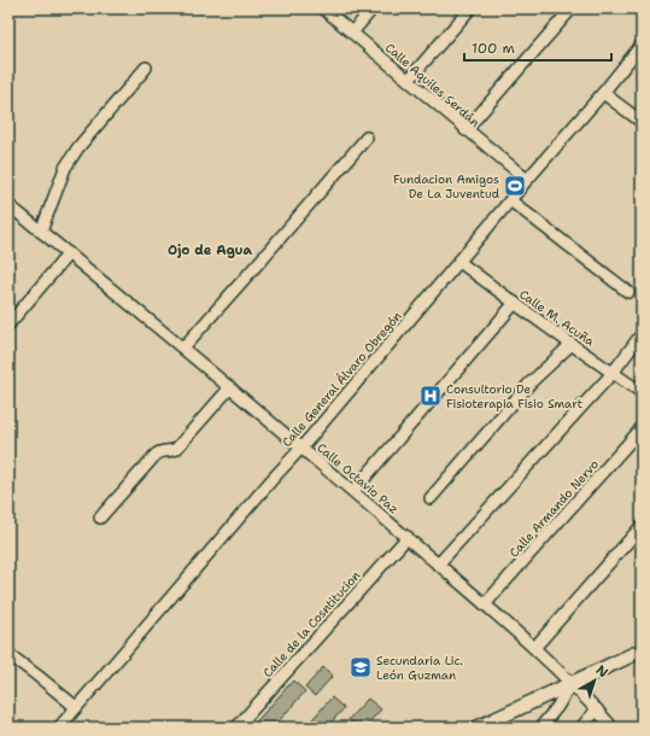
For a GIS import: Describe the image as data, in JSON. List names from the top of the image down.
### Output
{
  "streets": {
    "street": [
      "Calle Aquiles Serdán",
      "Calle M. Acuña",
      "Calle General Álvaro Obregón",
      "Calle Octavio Paz",
      "Calle Armando Nervo",
      "Calle de la Cosntitucion"
    ]
  },
  "crossings": [
    ["Calle Aquiles Serdán", "Calle General Álvaro Obregón"],
    ["Calle M. Acuña", "Calle General Álvaro Obregón"],
    ["Calle General Álvaro Obregón", "Calle Octavio Paz"],
    ["Calle Octavio Paz", "Calle Armando Nervo"],
    ["Calle Octavio Paz", "Calle de la Cosntitucion"]
  ],
  "districts": ["Ojo de Agua"],
  "places": {
    "sports": ["Fundacion Amigos De La Juventud"],
    "hospital": ["Consultorio De Fisioterapia Fisio Smart"],
    "school or university": ["Secundaria Lic. León Guzman"]
  },
  "scale_bar": "100 m",
  "north": "top right"
}
